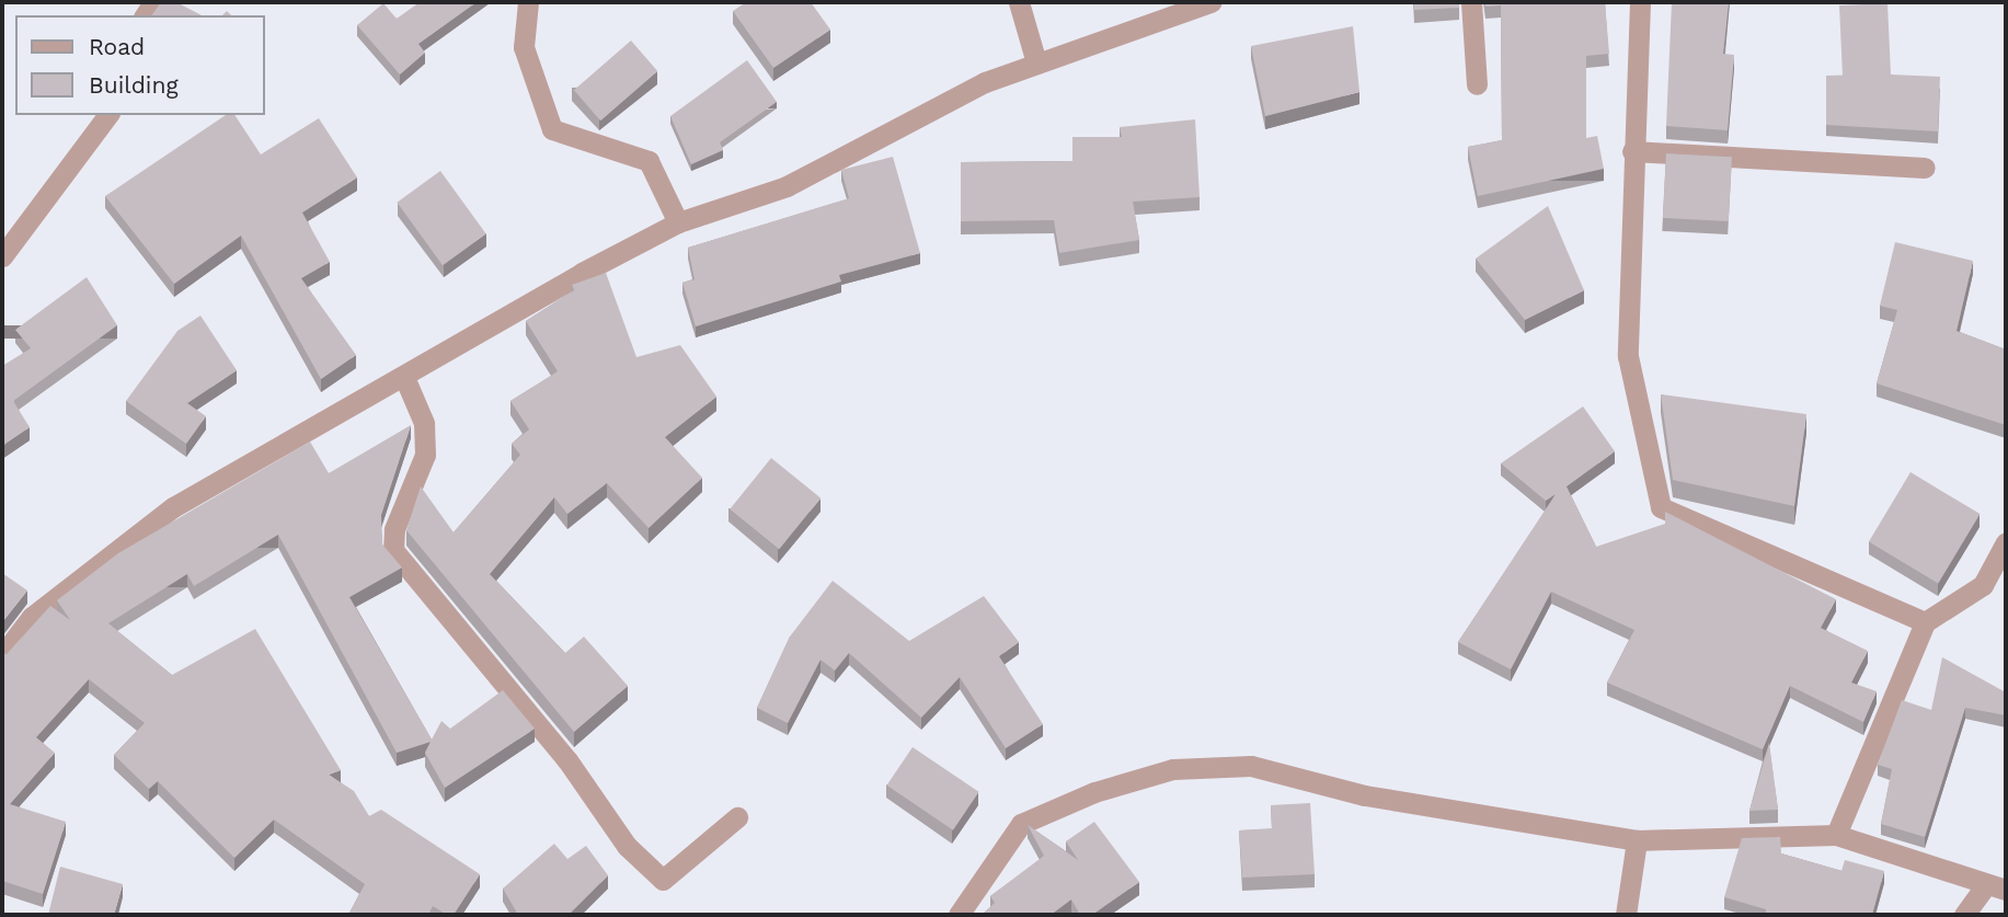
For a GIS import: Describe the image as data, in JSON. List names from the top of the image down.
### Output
{
  "legend": ["Road", "Building"]
}
